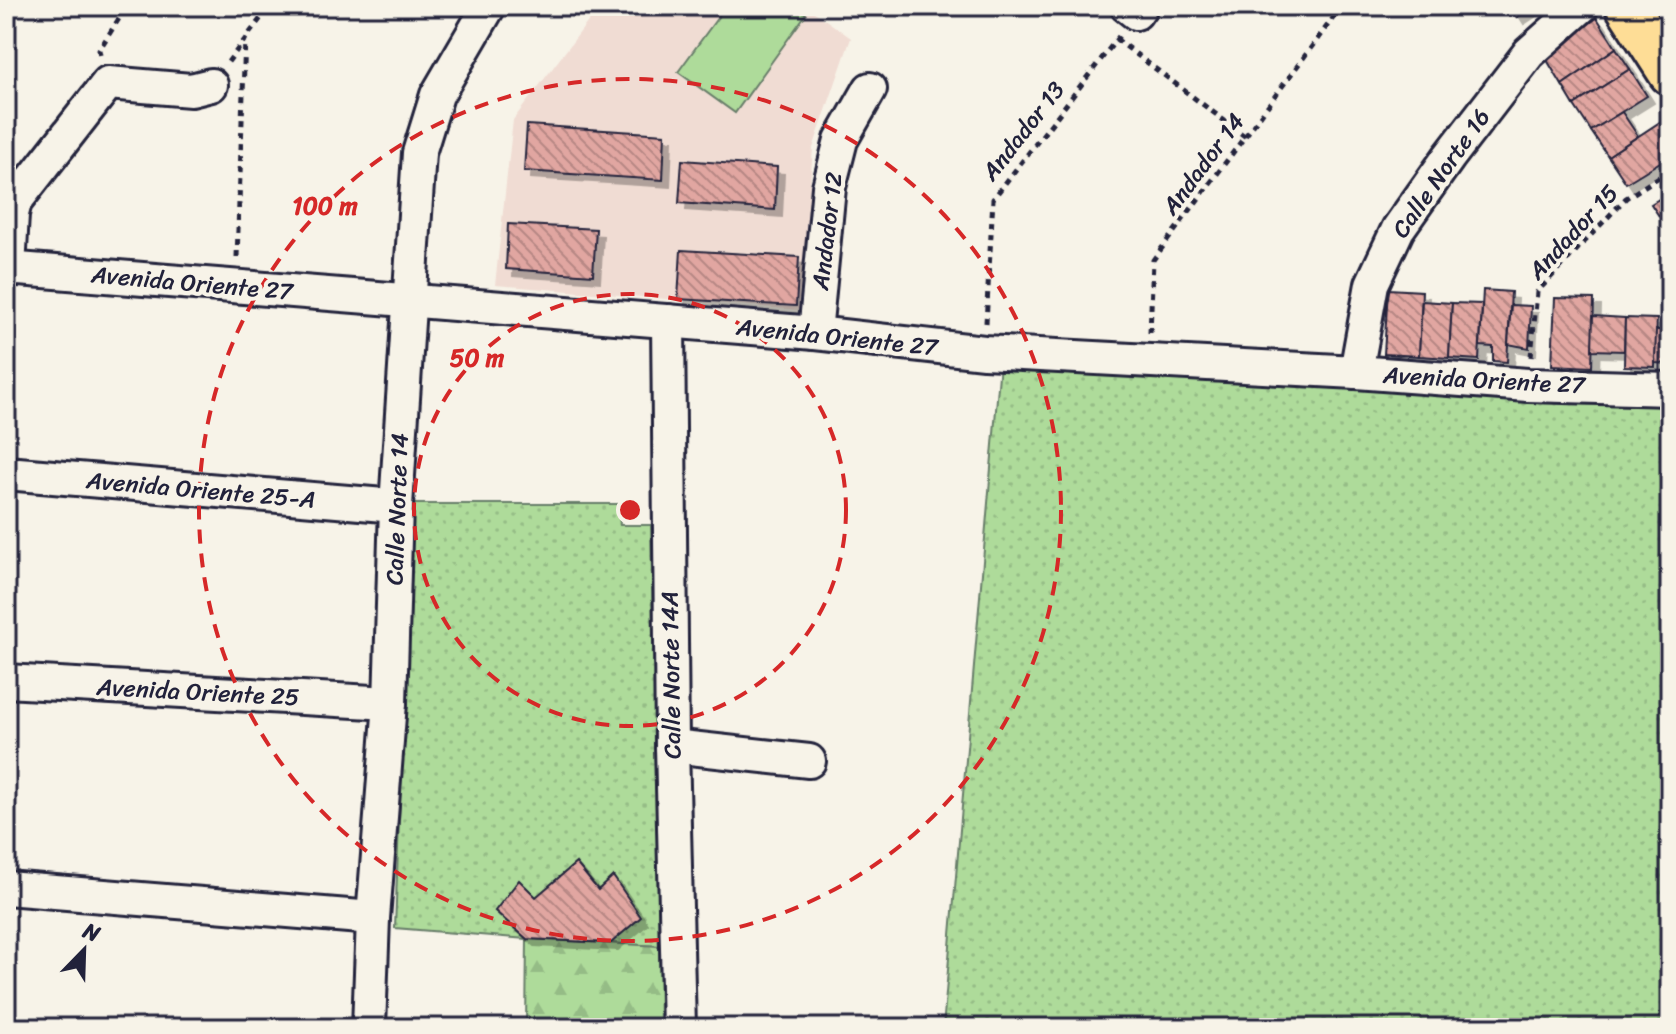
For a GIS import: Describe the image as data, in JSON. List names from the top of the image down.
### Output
{
  "streets": {
    "street": [
      "Calle Norte 16",
      "Andador 12",
      "Avenida Oriente 27",
      "Avenida Oriente 25-A",
      "Calle Norte 14",
      "Calle Norte 14A",
      "Avenida Oriente 25"
    ],
    "path": ["Andador 13", "Andador 14", "Andador 15"]
  },
  "crossings": [
    ["Andador 13", "Andador 14"],
    ["Andador 13", "Avenida Oriente 27"],
    ["Andador 14", "Avenida Oriente 27"],
    ["Calle Norte 16", "Avenida Oriente 27"],
    ["Andador 12", "Avenida Oriente 27"],
    ["Andador 15", "Avenida Oriente 27"],
    ["Avenida Oriente 27", "Calle Norte 14"],
    ["Avenida Oriente 27", "Calle Norte 14A"],
    ["Avenida Oriente 25-A", "Calle Norte 14"],
    ["Calle Norte 14", "Avenida Oriente 25"]
  ],
  "north": "top right",
  "rings": ["100 m", "50 m"]
}
